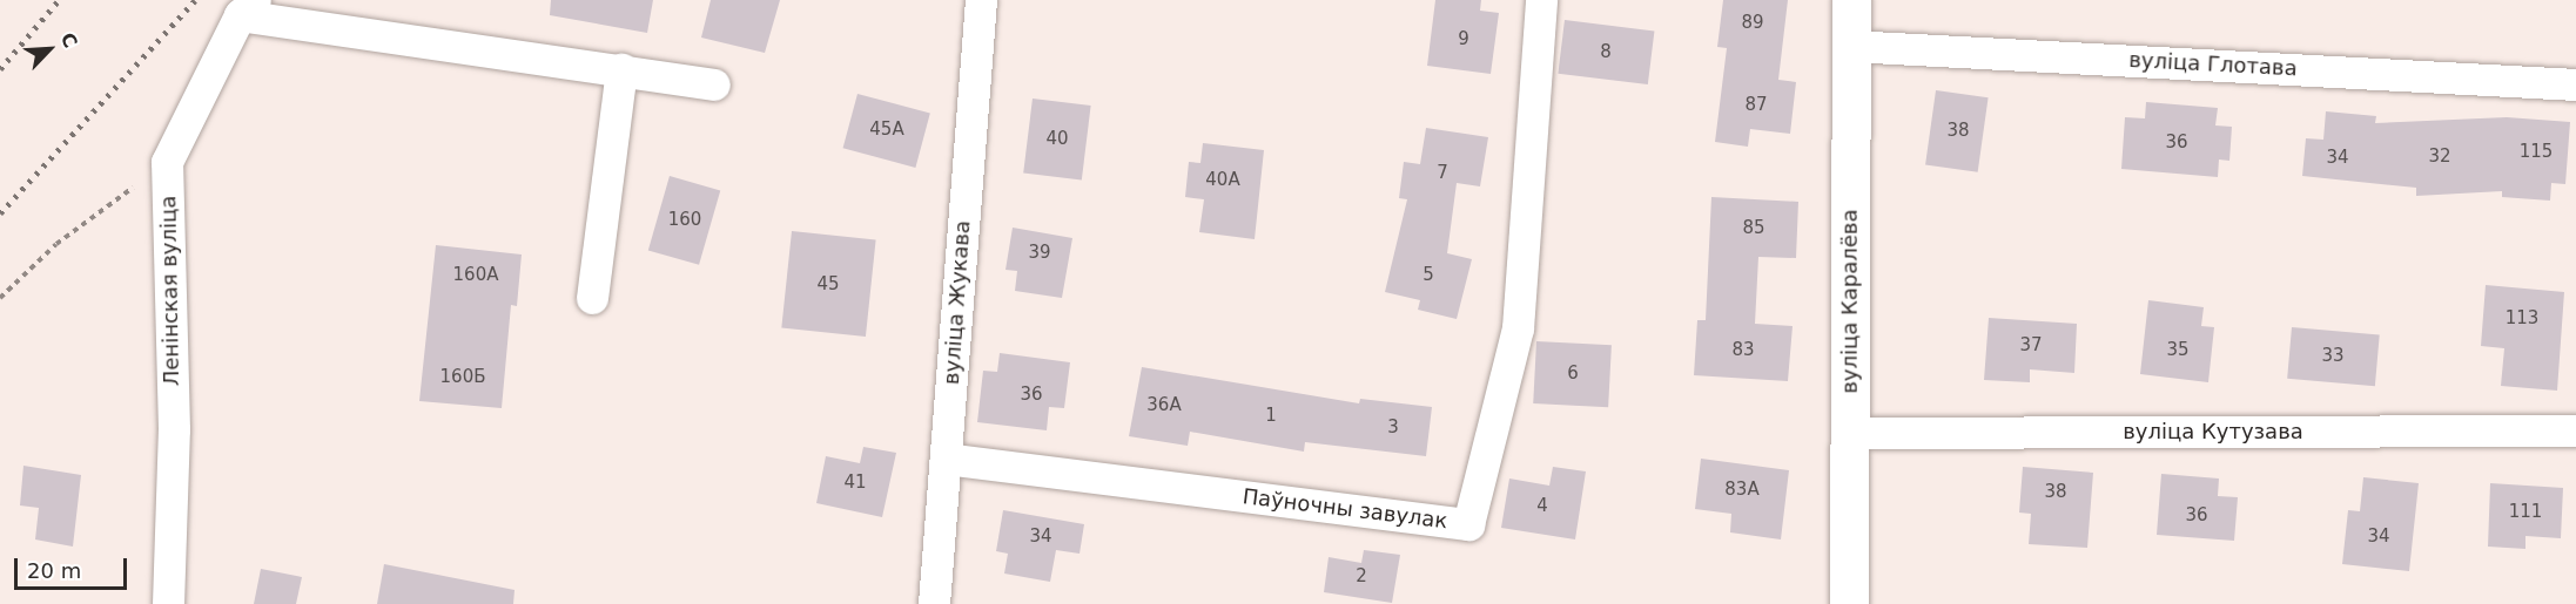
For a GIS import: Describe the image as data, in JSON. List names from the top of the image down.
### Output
{
  "streets": {
    "street": [
      "вуліца Глотава",
      "Ленінская вуліца",
      "вуліца Каралёва",
      "вуліца Жукава",
      "вуліца Кутузава",
      "Паўночны завулак"
    ]
  },
  "crossings": [
    ["вуліца Глотава", "вуліца Каралёва"],
    ["вуліца Каралёва", "вуліца Кутузава"],
    ["вуліца Жукава", "Паўночны завулак"]
  ],
  "house_numbers": [
    "89",
    "9",
    "8",
    "87",
    "45А",
    "38",
    "40",
    "36",
    "115",
    "32",
    "34",
    "7",
    "40А",
    "160",
    "85",
    "39",
    "160А",
    "5",
    "45",
    "113",
    "37",
    "83",
    "35",
    "33",
    "6",
    "160Б",
    "36",
    "36А",
    "1",
    "3",
    "41",
    "83А",
    "38",
    "4",
    "111",
    "36",
    "34",
    "34",
    "2"
  ],
  "scale_bar": "20 m",
  "north": "top right"
}
